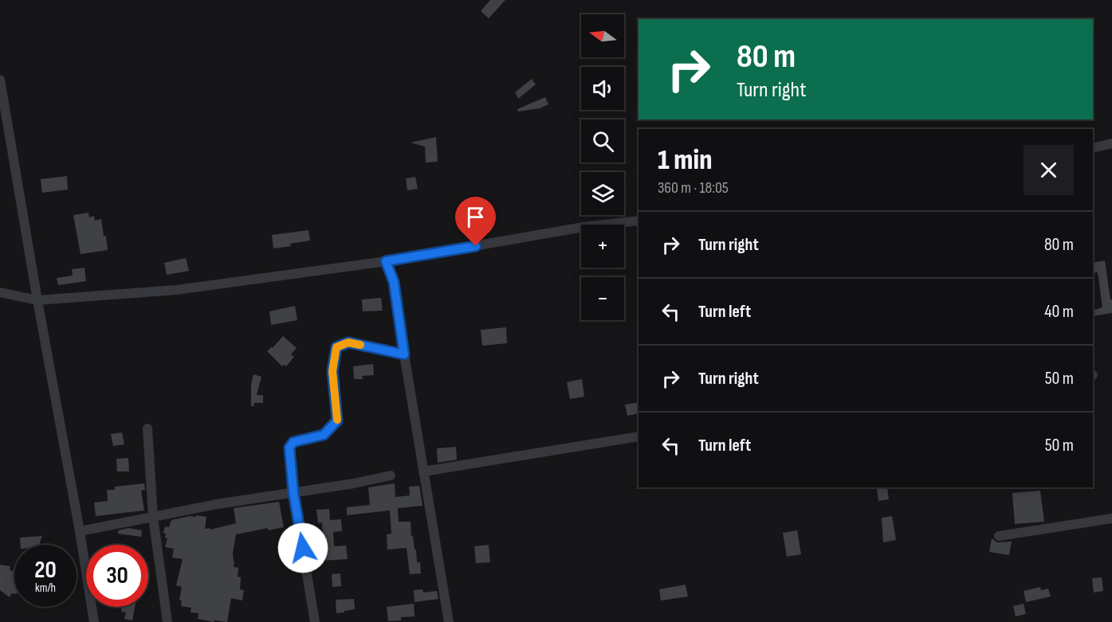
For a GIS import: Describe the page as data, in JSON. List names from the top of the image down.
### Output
{
  "north": "left",
  "page": {
    "map_buttons": ["+", "−"],
    "turn": ["80 m", "Turn right"],
    "heading": ["1 min", "360 m · 18:05"],
    "list": [
      {
        "name": "Turn right",
        "value": "80 m"
      },
      {
        "name": "Turn left",
        "value": "40 m"
      },
      {
        "name": "Turn right",
        "value": "50 m"
      },
      {
        "name": "Turn left",
        "value": "50 m"
      }
    ],
    "speed": "20 km/h",
    "limit": "30"
  }
}
